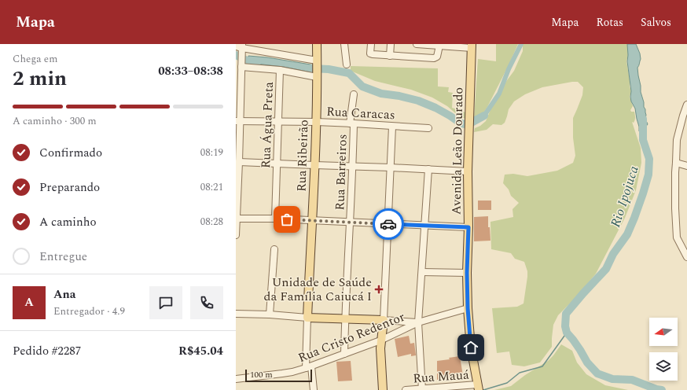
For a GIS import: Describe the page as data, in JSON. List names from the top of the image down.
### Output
{
  "streets": {
    "main road": ["Avenida Leão Dourado", "Rua Ribeirão"],
    "street": [
      "Rua Caracas",
      "Rua Água Preta",
      "Rua Barreiros",
      "Rua Cristo Redentor",
      "Rua Mauá"
    ]
  },
  "crossings": [
    ["Rua Caracas", "Rua Água Preta"],
    ["Rua Caracas", "Rua Ribeirão"],
    ["Rua Caracas", "Rua Barreiros"],
    ["Rua Água Preta", "Rua Ribeirão"],
    ["Avenida Leão Dourado", "Rua Mauá"],
    ["Rua Ribeirão", "Rua Cristo Redentor"],
    ["Rua Barreiros", "Rua Cristo Redentor"]
  ],
  "water": ["Rio Ipojuca"],
  "places": {
    "health": ["Unidade de Saúde da Família Caiucá I"]
  },
  "scale_bar": "100 m",
  "north": "left",
  "page": {
    "header": "Mapa",
    "nav": ["Mapa", "Rotas", "Salvos"],
    "heading": ["2 min", "Chega em", "08:33–08:38"],
    "panel": [
      "Ana",
      "Entregador · 4.9",
      "Pedido #2287",
      "R$45.04"
    ],
    "bar": "A caminho · 300 m",
    "list": [
      ["Confirmado", "08:19"],
      ["Preparando", "08:21"],
      ["A caminho", "08:28"],
      "Entregue"
    ],
    "round": "A",
    "scale": "100 m"
  }
}
